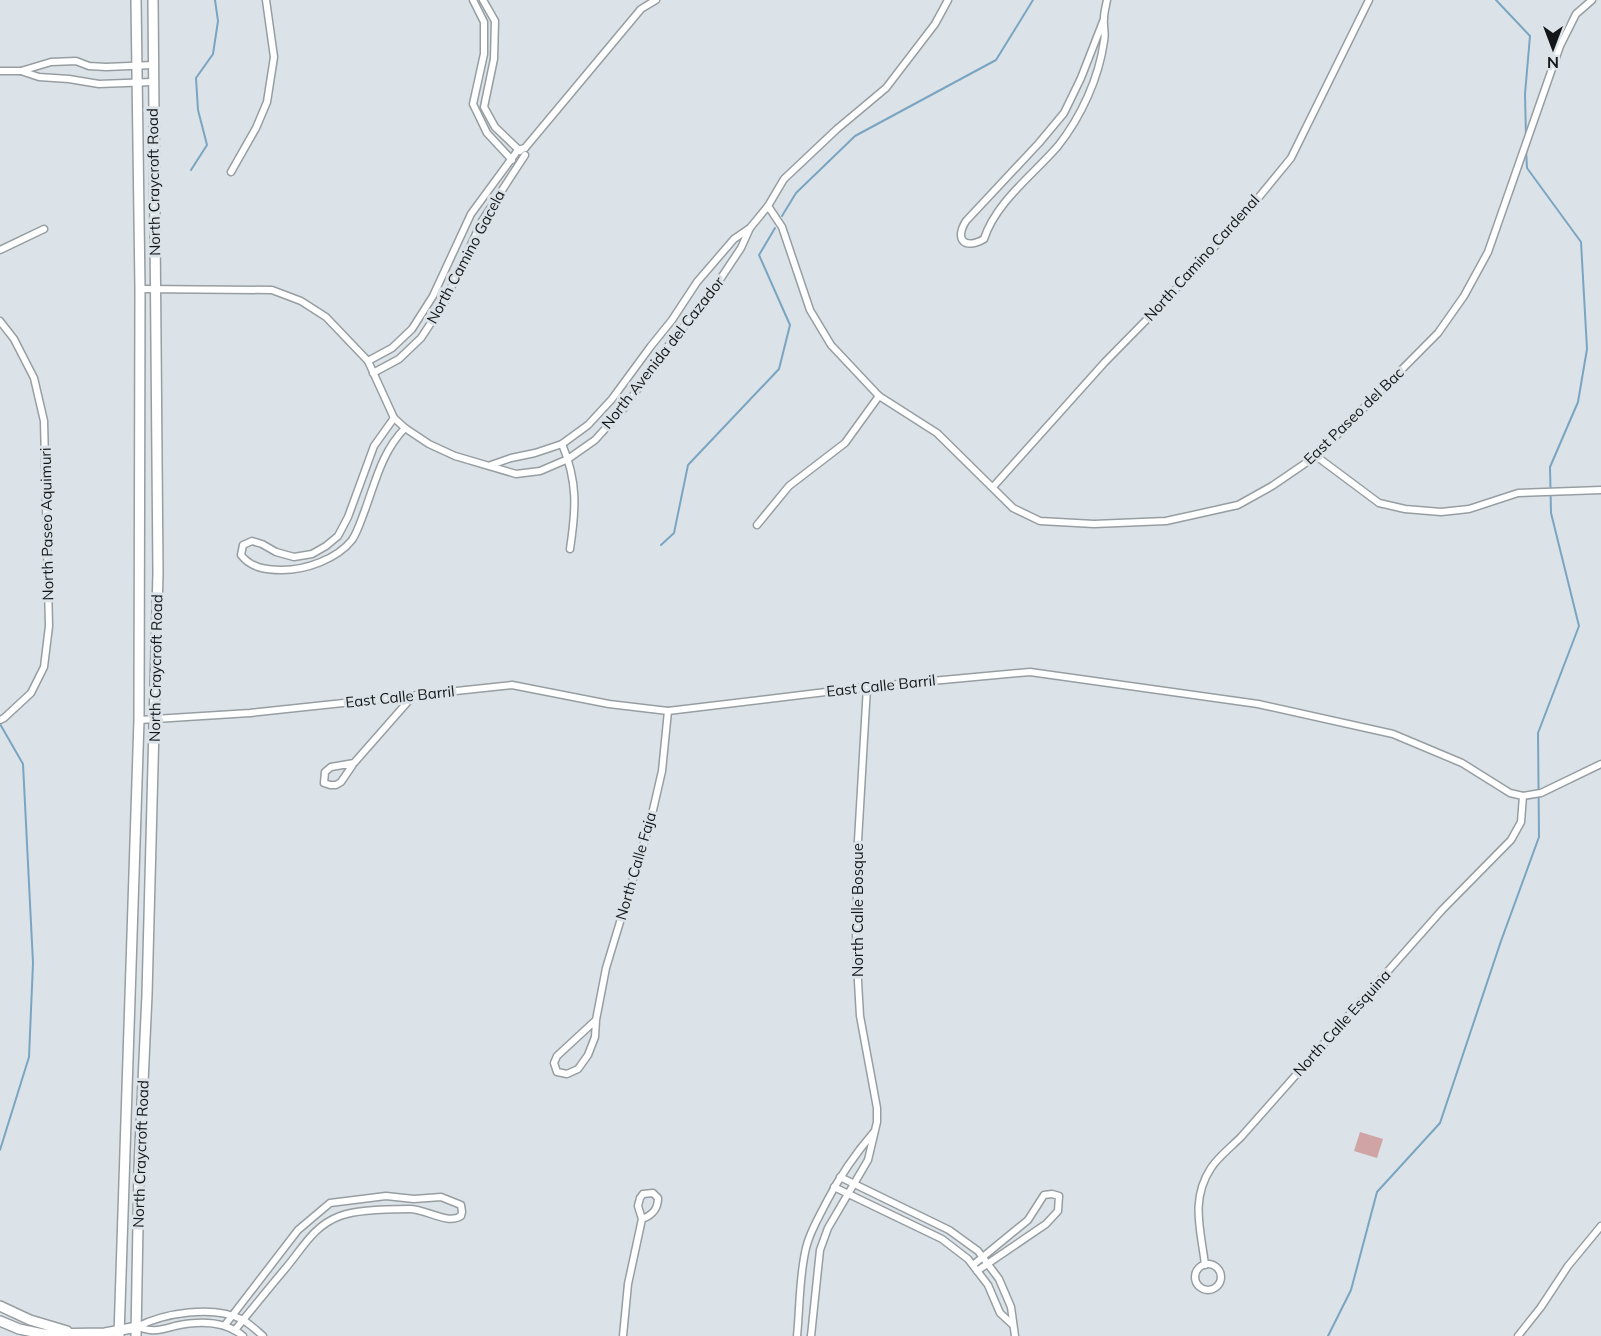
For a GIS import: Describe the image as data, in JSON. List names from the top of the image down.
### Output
{
  "streets": {
    "main road": ["North Craycroft Road"],
    "street": [
      "North Camino Gacela",
      "North Camino Cardenal",
      "North Avenida del Cazador",
      "East Paseo del Bac",
      "North Paseo Aquimuri",
      "East Calle Barril",
      "North Calle Faja",
      "North Calle Bosque",
      "North Calle Esquina"
    ]
  },
  "crossings": [
    ["North Craycroft Road", "North Avenida del Cazador"],
    ["North Craycroft Road", "East Calle Barril"],
    ["North Camino Gacela", "North Avenida del Cazador"],
    ["North Camino Cardenal", "East Paseo del Bac"],
    ["North Avenida del Cazador", "East Paseo del Bac"],
    ["East Calle Barril", "North Calle Faja"],
    ["East Calle Barril", "North Calle Bosque"],
    ["East Calle Barril", "North Calle Esquina"]
  ],
  "north": "bottom"
}
